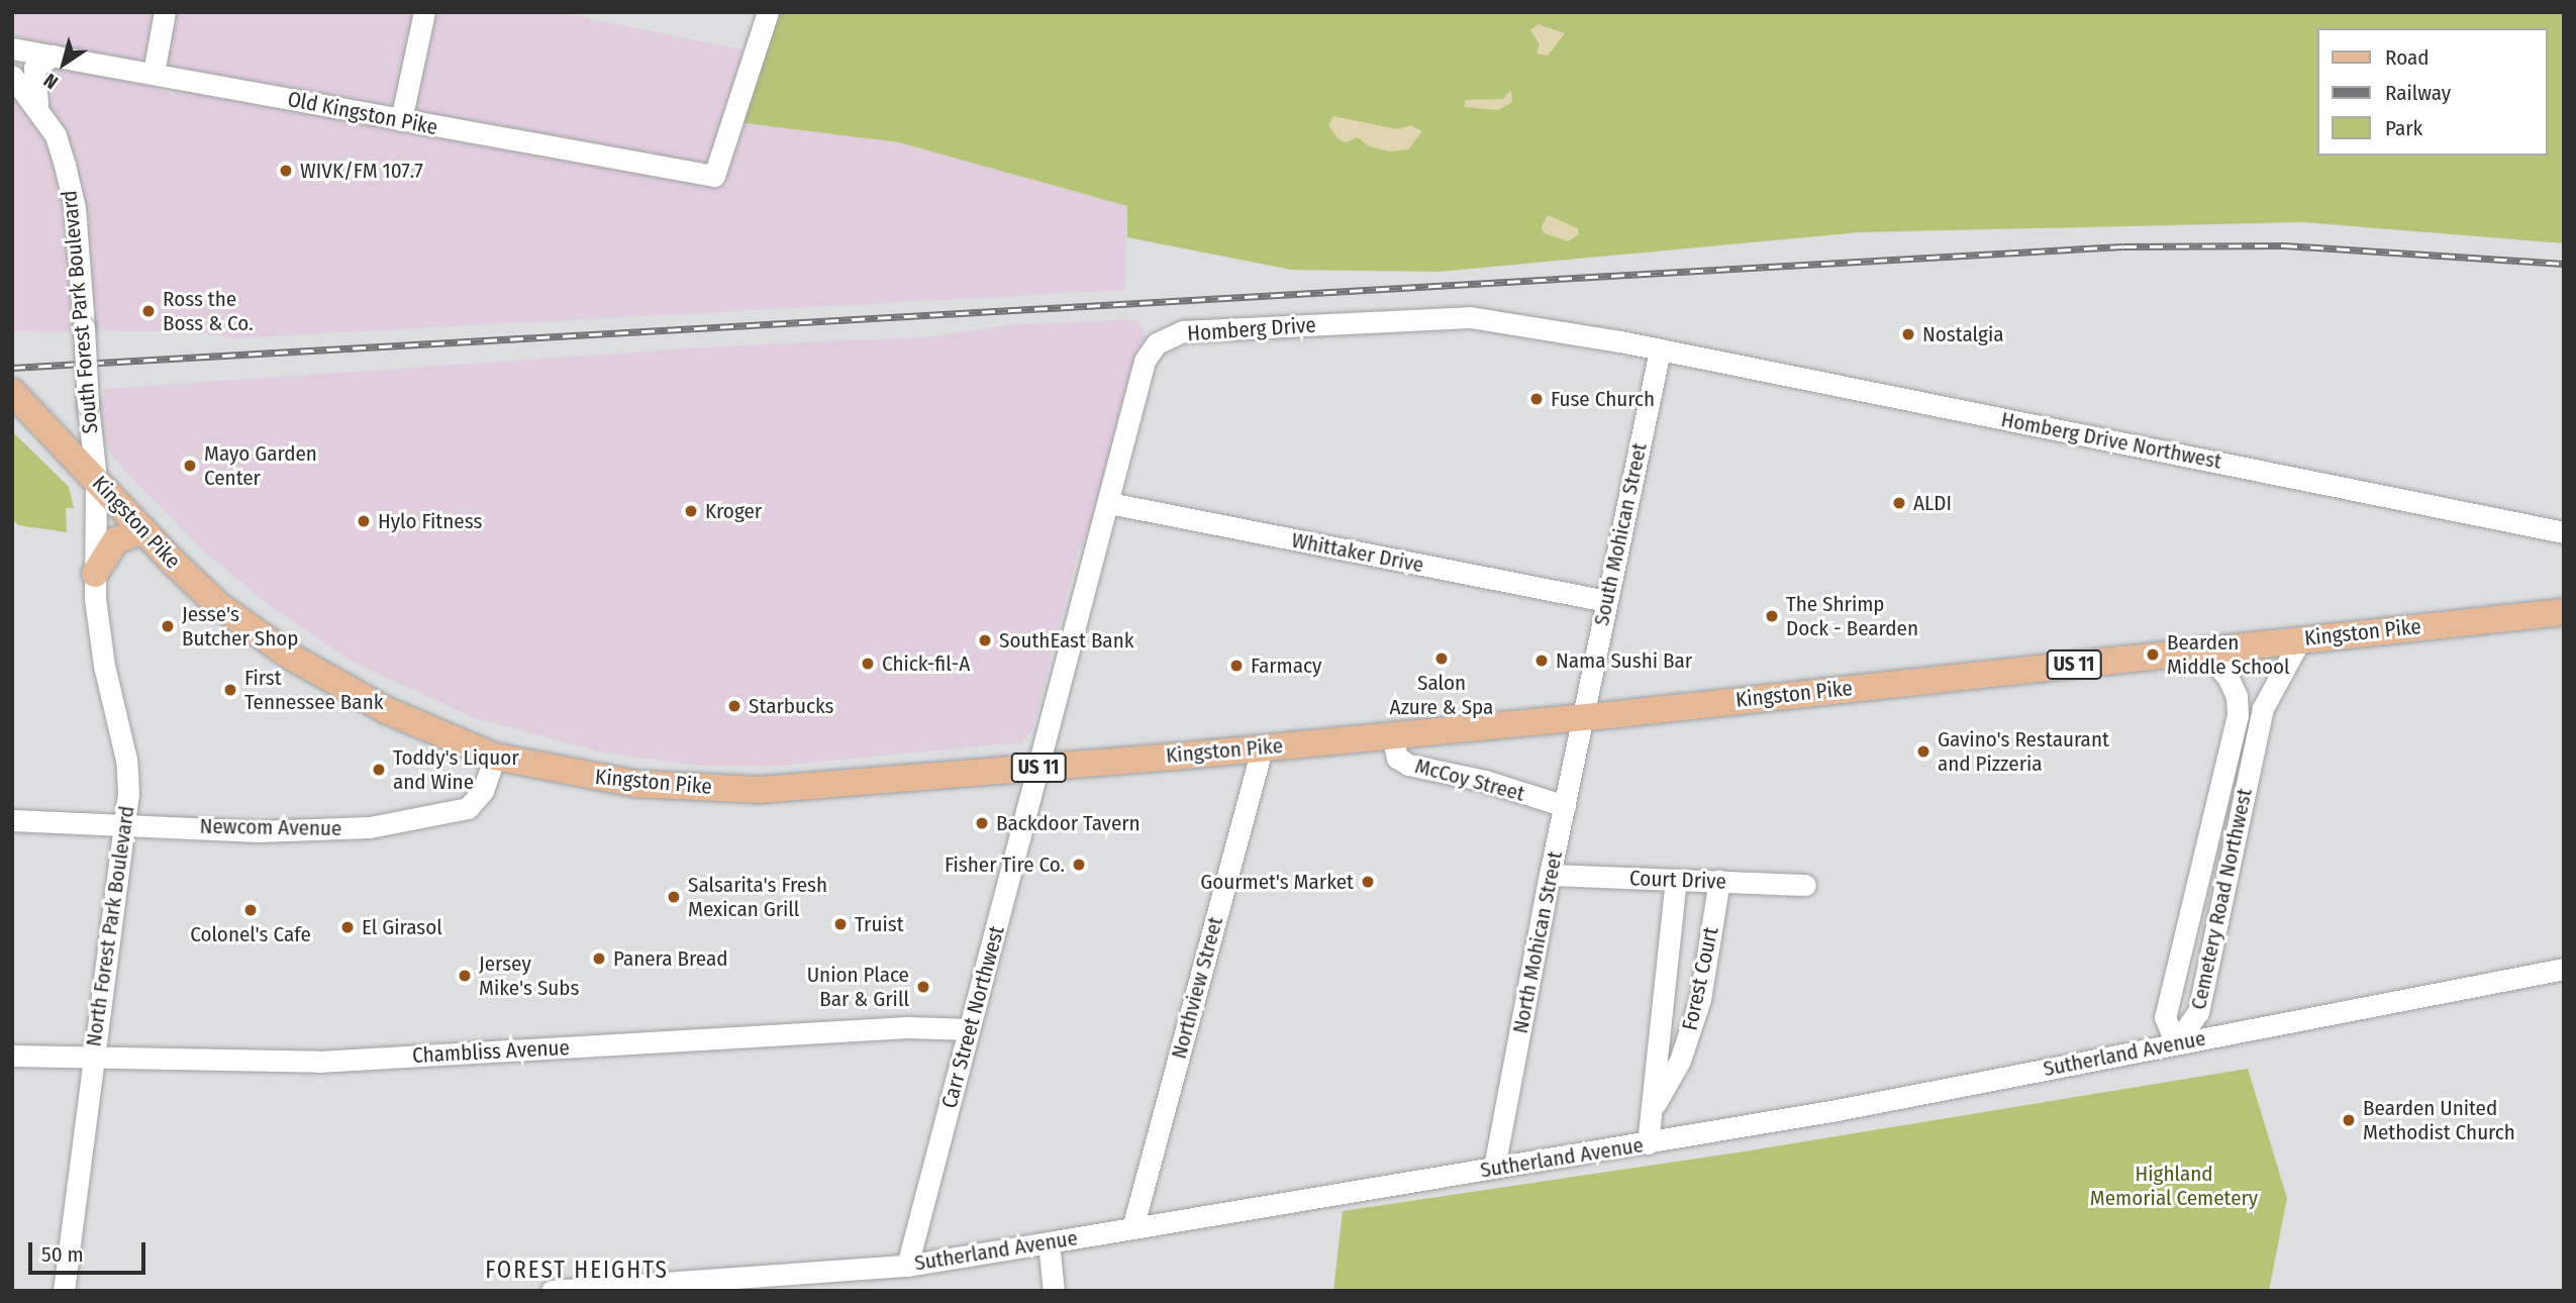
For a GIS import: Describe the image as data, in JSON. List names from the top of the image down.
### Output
{
  "streets": {
    "main road": ["Kingston Pike", "US 11"],
    "street": [
      "Old Kingston Pike",
      "South Forest Park Boulevard",
      "Homberg Drive",
      "Homberg Drive Northwest",
      "South Mohican Street",
      "Whittaker Drive",
      "McCoy Street",
      "Newcom Avenue",
      "Court Drive",
      "Cemetery Road Northwest",
      "North Forest Park Boulevard",
      "North Mohican Street",
      "Forest Court",
      "Northview Street",
      "Carr Street Northwest",
      "Chambliss Avenue",
      "Sutherland Avenue"
    ]
  },
  "crossings": [
    ["Old Kingston Pike", "South Forest Park Boulevard"],
    ["South Forest Park Boulevard", "Kingston Pike"],
    ["South Forest Park Boulevard", "North Forest Park Boulevard"],
    ["Homberg Drive", "Homberg Drive Northwest"],
    ["Homberg Drive", "Kingston Pike"],
    ["Homberg Drive", "South Mohican Street"],
    ["Homberg Drive", "Whittaker Drive"],
    ["Homberg Drive", "Carr Street Northwest"],
    ["Homberg Drive Northwest", "South Mohican Street"],
    ["Kingston Pike", "South Mohican Street"],
    ["Kingston Pike", "McCoy Street"],
    ["Kingston Pike", "Newcom Avenue"],
    ["Kingston Pike", "Cemetery Road Northwest"],
    ["Kingston Pike", "North Forest Park Boulevard"],
    ["Kingston Pike", "North Mohican Street"],
    ["Kingston Pike", "Northview Street"],
    ["Kingston Pike", "Carr Street Northwest"],
    ["South Mohican Street", "Whittaker Drive"],
    ["South Mohican Street", "North Mohican Street"],
    ["McCoy Street", "North Mohican Street"],
    ["Newcom Avenue", "North Forest Park Boulevard"],
    ["Court Drive", "North Mohican Street"],
    ["Court Drive", "Forest Court"],
    ["Cemetery Road Northwest", "Sutherland Avenue"],
    ["North Forest Park Boulevard", "Chambliss Avenue"],
    ["North Mohican Street", "Sutherland Avenue"],
    ["Forest Court", "Sutherland Avenue"],
    ["Northview Street", "Sutherland Avenue"],
    ["Carr Street Northwest", "Chambliss Avenue"],
    ["Carr Street Northwest", "Sutherland Avenue"]
  ],
  "districts": ["FOREST HEIGHTS"],
  "parks": ["Highland Memorial Cemetery"],
  "places": [
    "WIVK/FM 107.7",
    "Ross the Boss & Co.",
    "Nostalgia",
    "Fuse Church",
    "Mayo Garden Center",
    "ALDI",
    "Kroger",
    "Hylo Fitness",
    "The Shrimp Dock - Bearden",
    "Jesse's Butcher Shop",
    "SouthEast Bank",
    "Bearden Middle School",
    "Salon Azure & Spa",
    "Nama Sushi Bar",
    "Chick-fil-A",
    "Farmacy",
    "First Tennessee Bank",
    "Starbucks",
    "Gavino's Restaurant and Pizzeria",
    "Toddy's Liquor and Wine",
    "Backdoor Tavern",
    "Fisher Tire Co.",
    "Gourmet's Market",
    "Salsarita's Fresh Mexican Grill",
    "Colonel's Cafe",
    "Truist",
    "El Girasol",
    "Panera Bread",
    "Jersey Mike's Subs",
    "Union Place Bar & Grill",
    "Bearden United Methodist Church"
  ],
  "legend": ["Road", "Railway", "Park"],
  "scale_bar": "50 m",
  "north": "bottom left"
}
